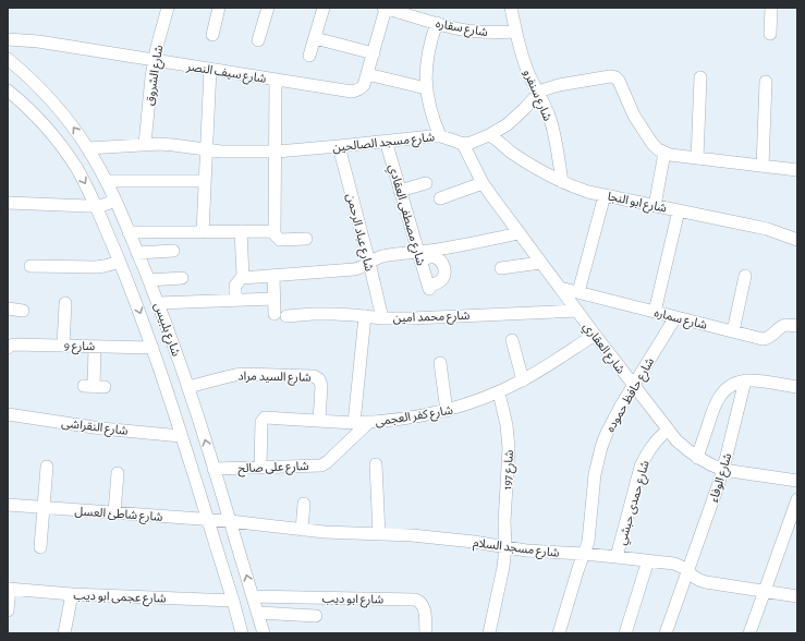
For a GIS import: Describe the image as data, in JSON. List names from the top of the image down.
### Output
{
  "streets": {
    "street": [
      "شارع سقاره",
      "شارع سيف النصر",
      "شارع الشروق",
      "شارع سنفرو",
      "شارع مسجد الصالحين",
      "شارع ابو النجا",
      "شارع مصطفى العقادي",
      "شارع عباد الرحمن",
      "شارع محمد امين",
      "شارع سماره",
      "شارع بلبيس",
      "شارع 9",
      "شارع العقاري",
      "شارع السيد مراد",
      "شارع حافظ حموده",
      "شارع كفر العجمى",
      "شارع النقراشى",
      "شارع على صالح",
      "شارع 197",
      "شارع الوفاء",
      "شارع حمدى حبشي",
      "شارع شاطئ العسل",
      "شارع مسجد السلام",
      "شارع عجمى ابو ديب",
      "شارع ابو ديب"
    ]
  },
  "crossings": [
    ["شارع سقاره", "شارع سيف النصر"],
    ["شارع سقاره", "شارع سنفرو"],
    ["شارع سقاره", "شارع مسجد الصالحين"],
    ["شارع سقاره", "شارع ابو النجا"],
    ["شارع سقاره", "شارع العقاري"],
    ["شارع سيف النصر", "شارع الشروق"],
    ["شارع الشروق", "شارع مسجد الصالحين"],
    ["شارع سنفرو", "شارع مسجد الصالحين"],
    ["شارع سنفرو", "شارع ابو النجا"],
    ["شارع سنفرو", "شارع العقاري"],
    ["شارع مسجد الصالحين", "شارع ابو النجا"],
    ["شارع مسجد الصالحين", "شارع مصطفى العقادي"],
    ["شارع مسجد الصالحين", "شارع عباد الرحمن"],
    ["شارع مسجد الصالحين", "شارع بلبيس"],
    ["شارع مسجد الصالحين", "شارع العقاري"],
    ["شارع ابو النجا", "شارع العقاري"],
    ["شارع عباد الرحمن", "شارع محمد امين"],
    ["شارع محمد امين", "شارع العقاري"],
    ["شارع سماره", "شارع العقاري"],
    ["شارع سماره", "شارع حافظ حموده"],
    ["شارع بلبيس", "شارع 9"],
    ["شارع بلبيس", "شارع السيد مراد"],
    ["شارع بلبيس", "شارع النقراشى"],
    ["شارع بلبيس", "شارع على صالح"],
    ["شارع بلبيس", "شارع شاطئ العسل"],
    ["شارع بلبيس", "شارع مسجد السلام"],
    ["شارع بلبيس", "شارع عجمى ابو ديب"],
    ["شارع بلبيس", "شارع ابو ديب"],
    ["شارع العقاري", "شارع حافظ حموده"],
    ["شارع العقاري", "شارع كفر العجمى"],
    ["شارع العقاري", "شارع الوفاء"],
    ["شارع العقاري", "شارع حمدى حبشي"],
    ["شارع السيد مراد", "شارع كفر العجمى"],
    ["شارع حافظ حموده", "شارع مسجد السلام"],
    ["شارع كفر العجمى", "شارع على صالح"],
    ["شارع كفر العجمى", "شارع 197"],
    ["شارع 197", "شارع مسجد السلام"],
    ["شارع الوفاء", "شارع مسجد السلام"],
    ["شارع حمدى حبشي", "شارع مسجد السلام"],
    ["شارع شاطئ العسل", "شارع مسجد السلام"]
  ]
}
